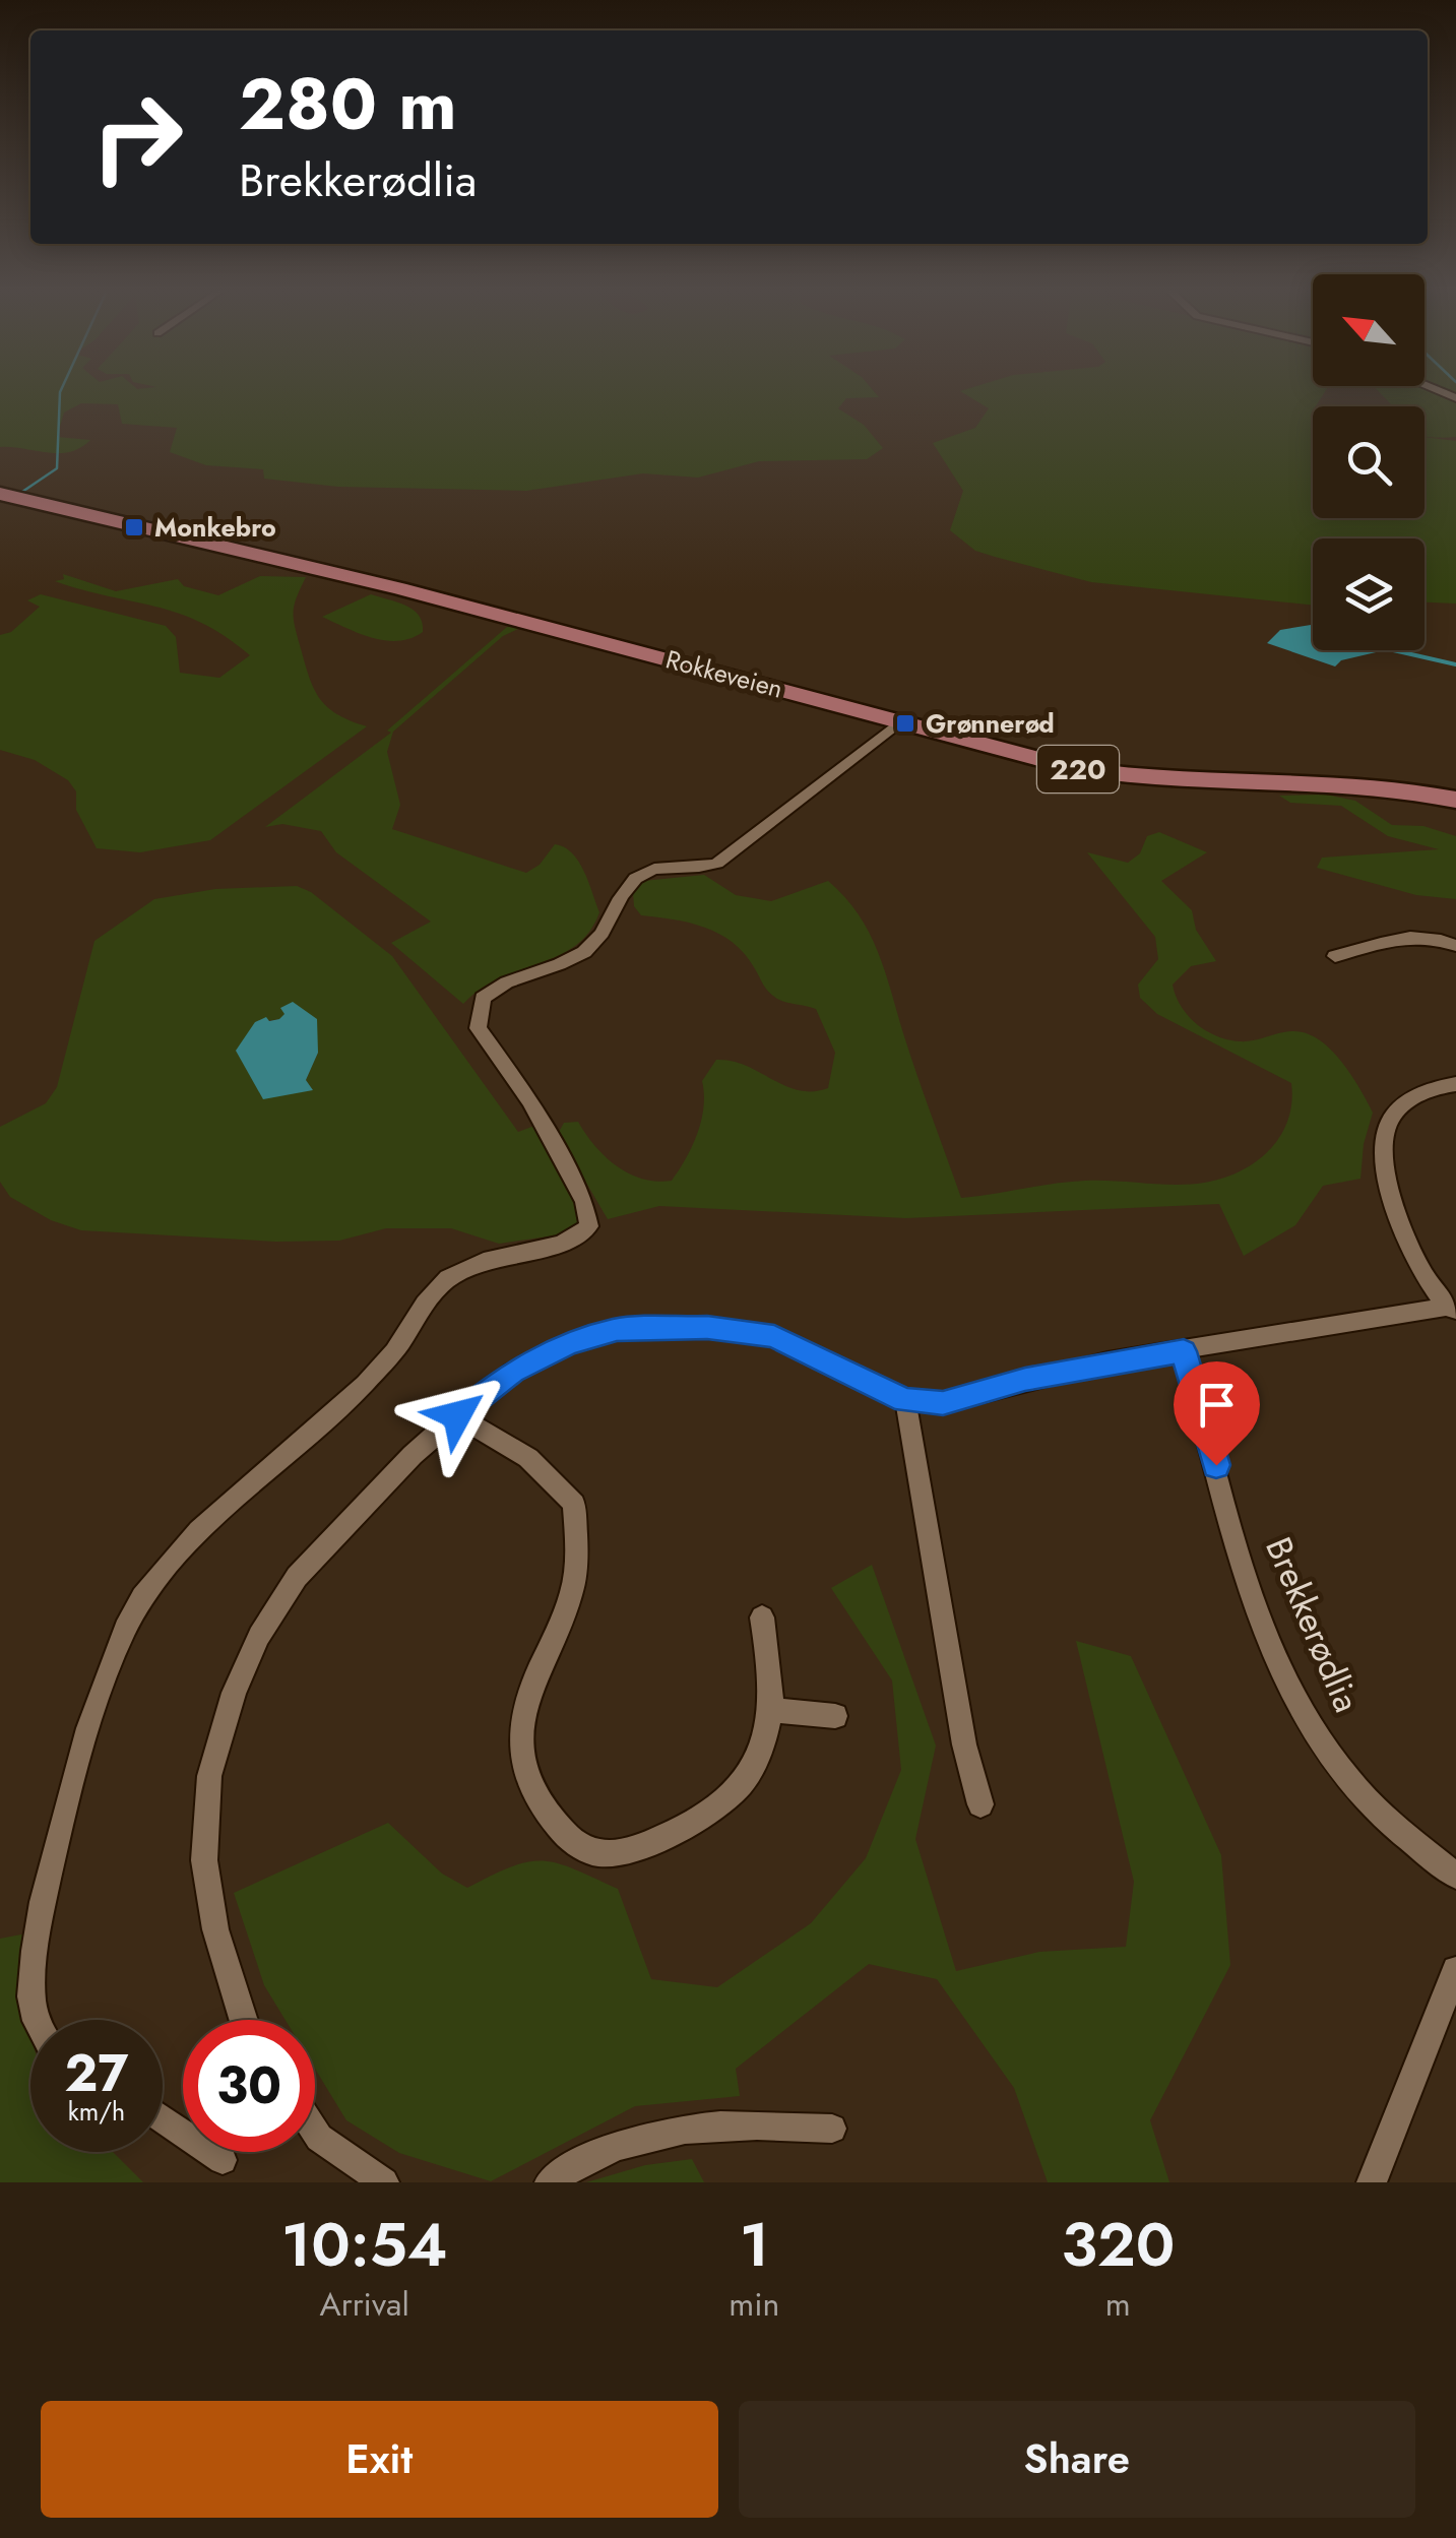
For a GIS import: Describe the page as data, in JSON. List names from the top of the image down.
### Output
{
  "streets": {
    "main road": ["Rokkeveien", "220"],
    "street": ["Brekkerødlia"]
  },
  "places": {
    "transit": ["Monkebro", "Grønnerød"]
  },
  "north": "top left",
  "page": {
    "turn": ["280 m", "Brekkerødlia"],
    "speed": "27 km/h",
    "limit": "30",
    "eta": [
      "10:54",
      "Arrival",
      "1",
      "min",
      "320",
      "m"
    ],
    "buttons": ["Exit", "Share"]
  }
}
